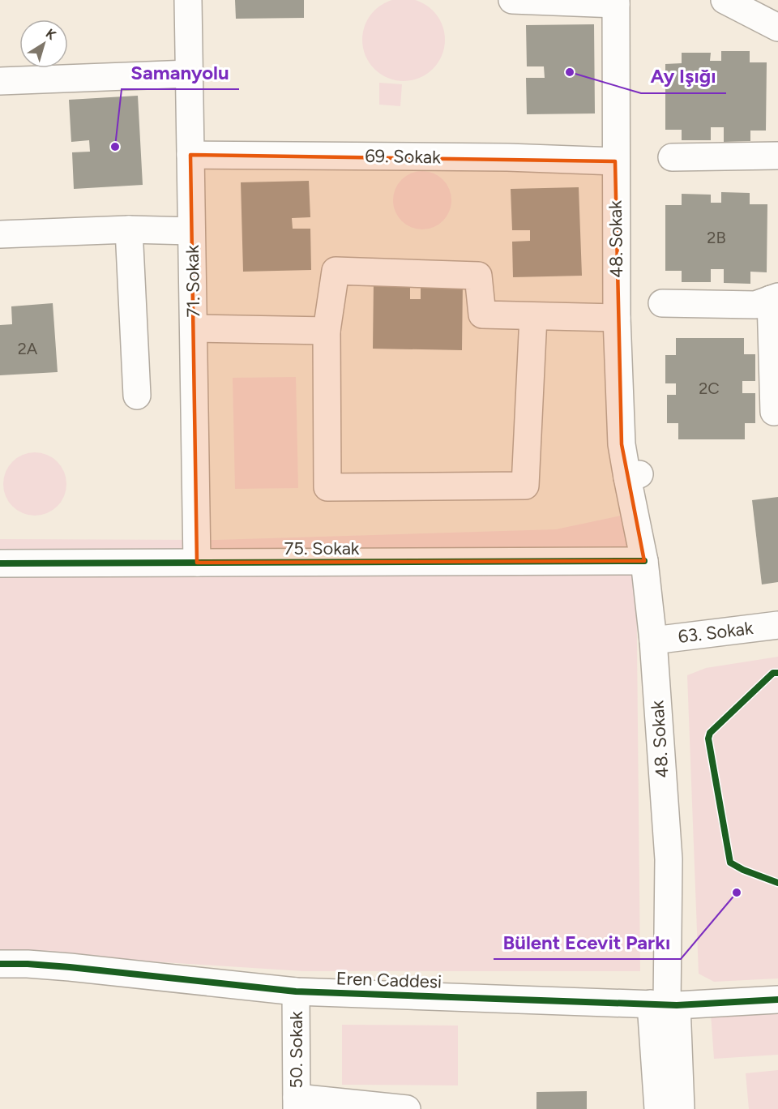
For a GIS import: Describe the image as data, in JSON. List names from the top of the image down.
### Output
{
  "streets": {
    "street": [
      "69. Sokak",
      "48. Sokak",
      "71. Sokak",
      "75. Sokak",
      "63. Sokak",
      "Eren Caddesi",
      "50. Sokak"
    ]
  },
  "crossings": [
    ["69. Sokak", "48. Sokak"],
    ["69. Sokak", "71. Sokak"],
    ["48. Sokak", "75. Sokak"],
    ["48. Sokak", "63. Sokak"],
    ["48. Sokak", "Eren Caddesi"],
    ["71. Sokak", "75. Sokak"],
    ["Eren Caddesi", "50. Sokak"]
  ],
  "places": ["Ay Işığı", "Samanyolu", "Bülent Ecevit Parkı"],
  "house_numbers": ["2B", "2A", "2C"],
  "north": "top right"
}
